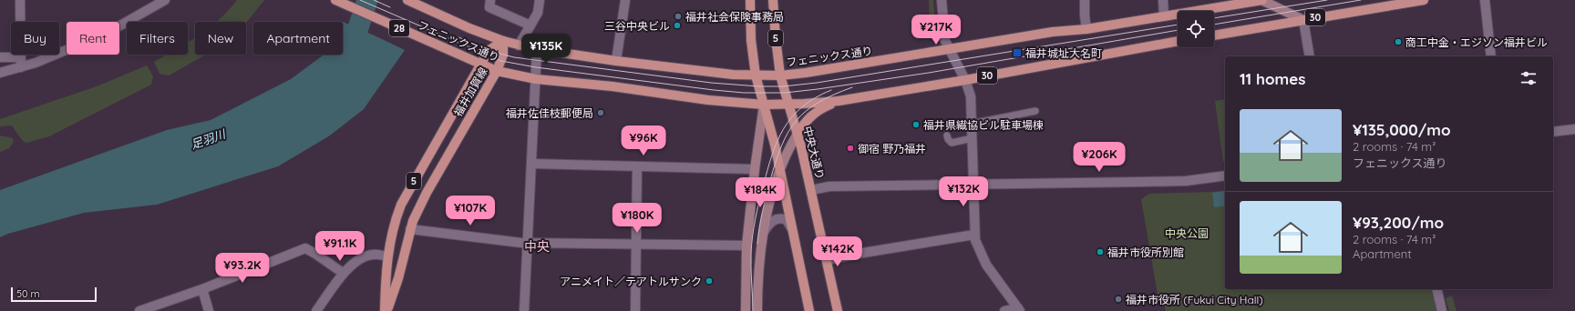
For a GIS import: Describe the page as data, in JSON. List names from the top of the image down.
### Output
{
  "streets": {
    "main road": [
      "30",
      "28",
      "5",
      "フェニックス通り",
      "福井加賀線",
      "中央大通り"
    ]
  },
  "crossings": [
    ["5", "フェニックス通り"],
    ["フェニックス通り", "福井加賀線"],
    ["フェニックス通り", "中央大通り"]
  ],
  "districts": ["中央"],
  "water": ["足羽川"],
  "parks": ["中央公園"],
  "places": {
    "other": [
      "福井社会保険事務局",
      "三谷中央ビル",
      "商工中金・エジソン福井ビル",
      "福井佐佳枝郵便局",
      "福井県繊協ビル駐車場棟",
      "御宿 野乃福井",
      "福井市役所別館",
      "アニメイト／テアトルサンク",
      "福井市役所 (Fukui City Hall)"
    ],
    "transit": ["福井城址大名町"]
  },
  "scale_bar": "50 m",
  "page": {
    "price": [
      "¥217K",
      "¥135K",
      "¥96K",
      "¥206K",
      "¥132K",
      "¥184K",
      "¥107K",
      "¥180K",
      "¥91.1K",
      "¥142K",
      "¥93.2K"
    ],
    "chip": [
      "Buy",
      "Rent",
      "Filters",
      "New",
      "Apartment"
    ],
    "heading": "11 homes",
    "list": [
      {
        "name": "¥135,000/mo",
        "note": "2 rooms · 74 m² · フェニックス通り"
      },
      {
        "name": "¥93,200/mo",
        "note": "2 rooms · 74 m² · Apartment"
      }
    ],
    "scale": "50 m"
  }
}
